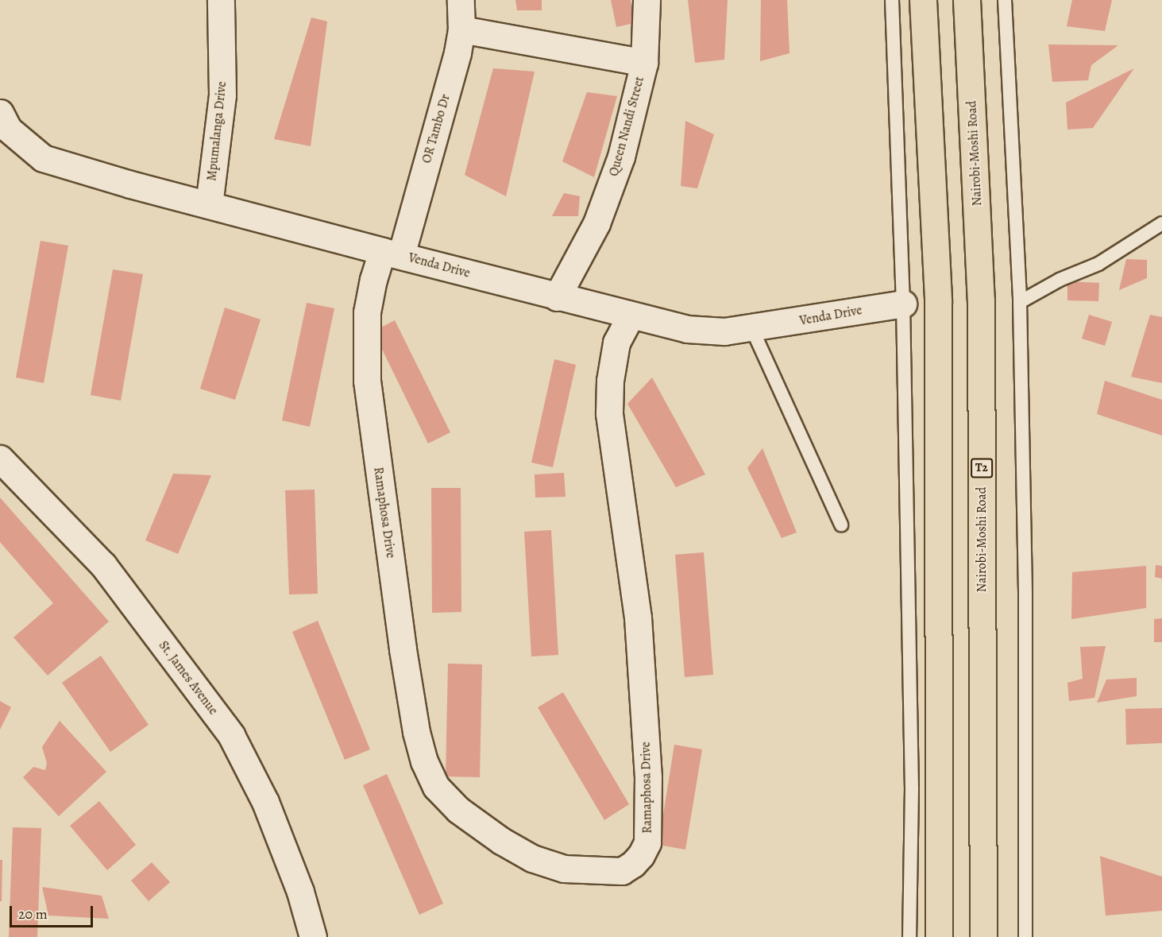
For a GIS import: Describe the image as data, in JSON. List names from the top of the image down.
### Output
{
  "streets": {
    "highway": ["Nairobi-Moshi Road", "T2"],
    "street": [
      "Queen Nandi Street",
      "OR Tambo Dr",
      "Mpumalanga Drive",
      "Venda Drive",
      "Ramaphosa Drive",
      "St. James Avenue"
    ]
  },
  "crossings": [
    ["Queen Nandi Street", "Venda Drive"],
    ["OR Tambo Dr", "Venda Drive"],
    ["OR Tambo Dr", "Ramaphosa Drive"],
    ["Mpumalanga Drive", "Venda Drive"],
    ["Venda Drive", "Ramaphosa Drive"]
  ],
  "scale_bar": "20 m"
}
